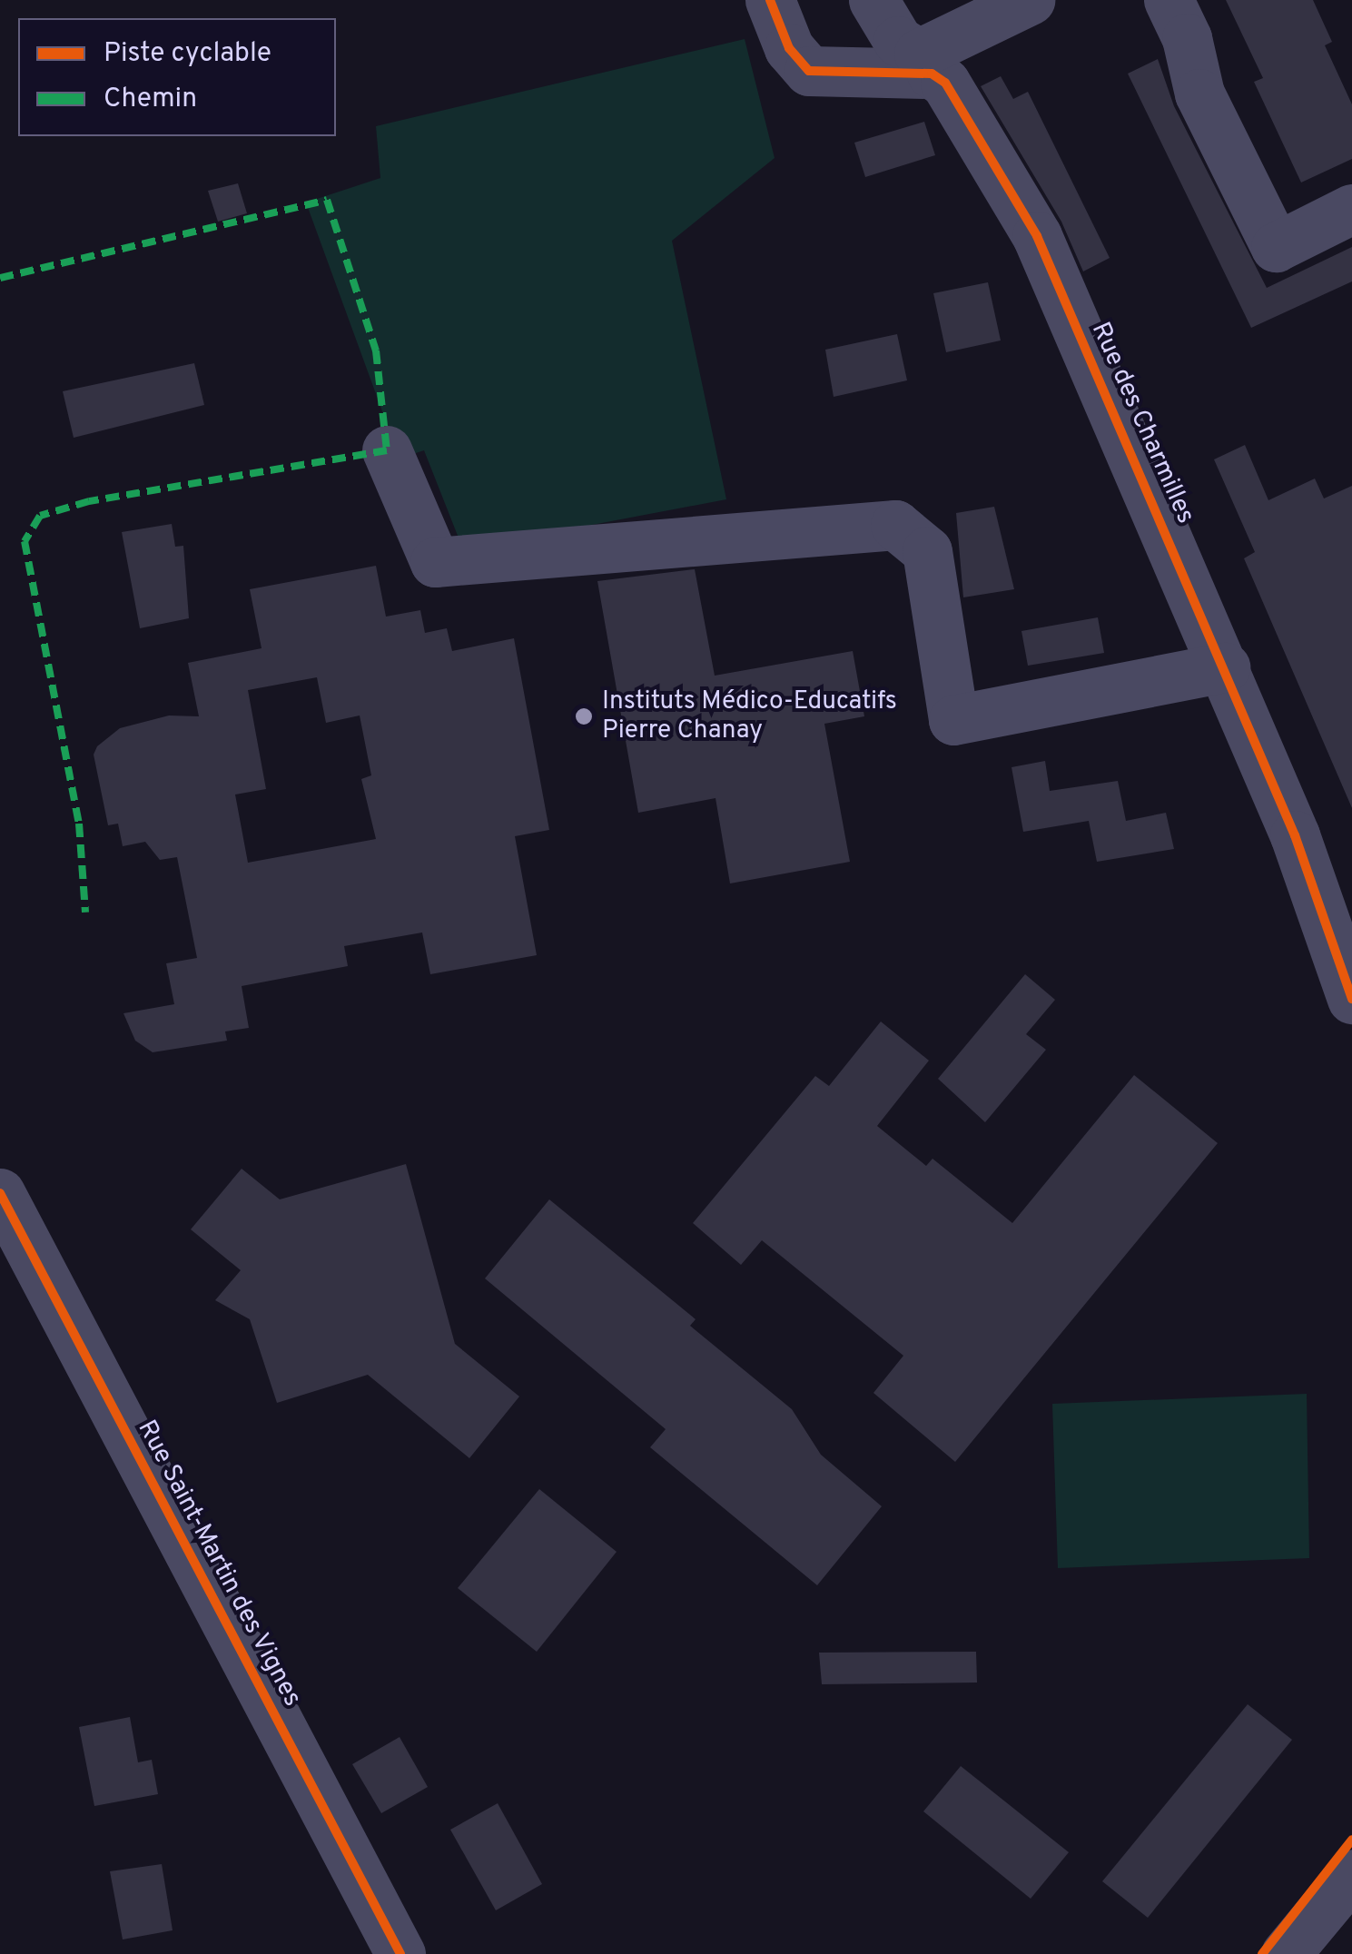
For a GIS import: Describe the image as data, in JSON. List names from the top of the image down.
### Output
{
  "streets": {
    "street": ["Rue des Charmilles", "Rue Saint-Martin des Vignes"]
  },
  "places": ["Instituts Médico-Educatifs Pierre Chanay"],
  "legend": ["Piste cyclable", "Chemin"]
}
